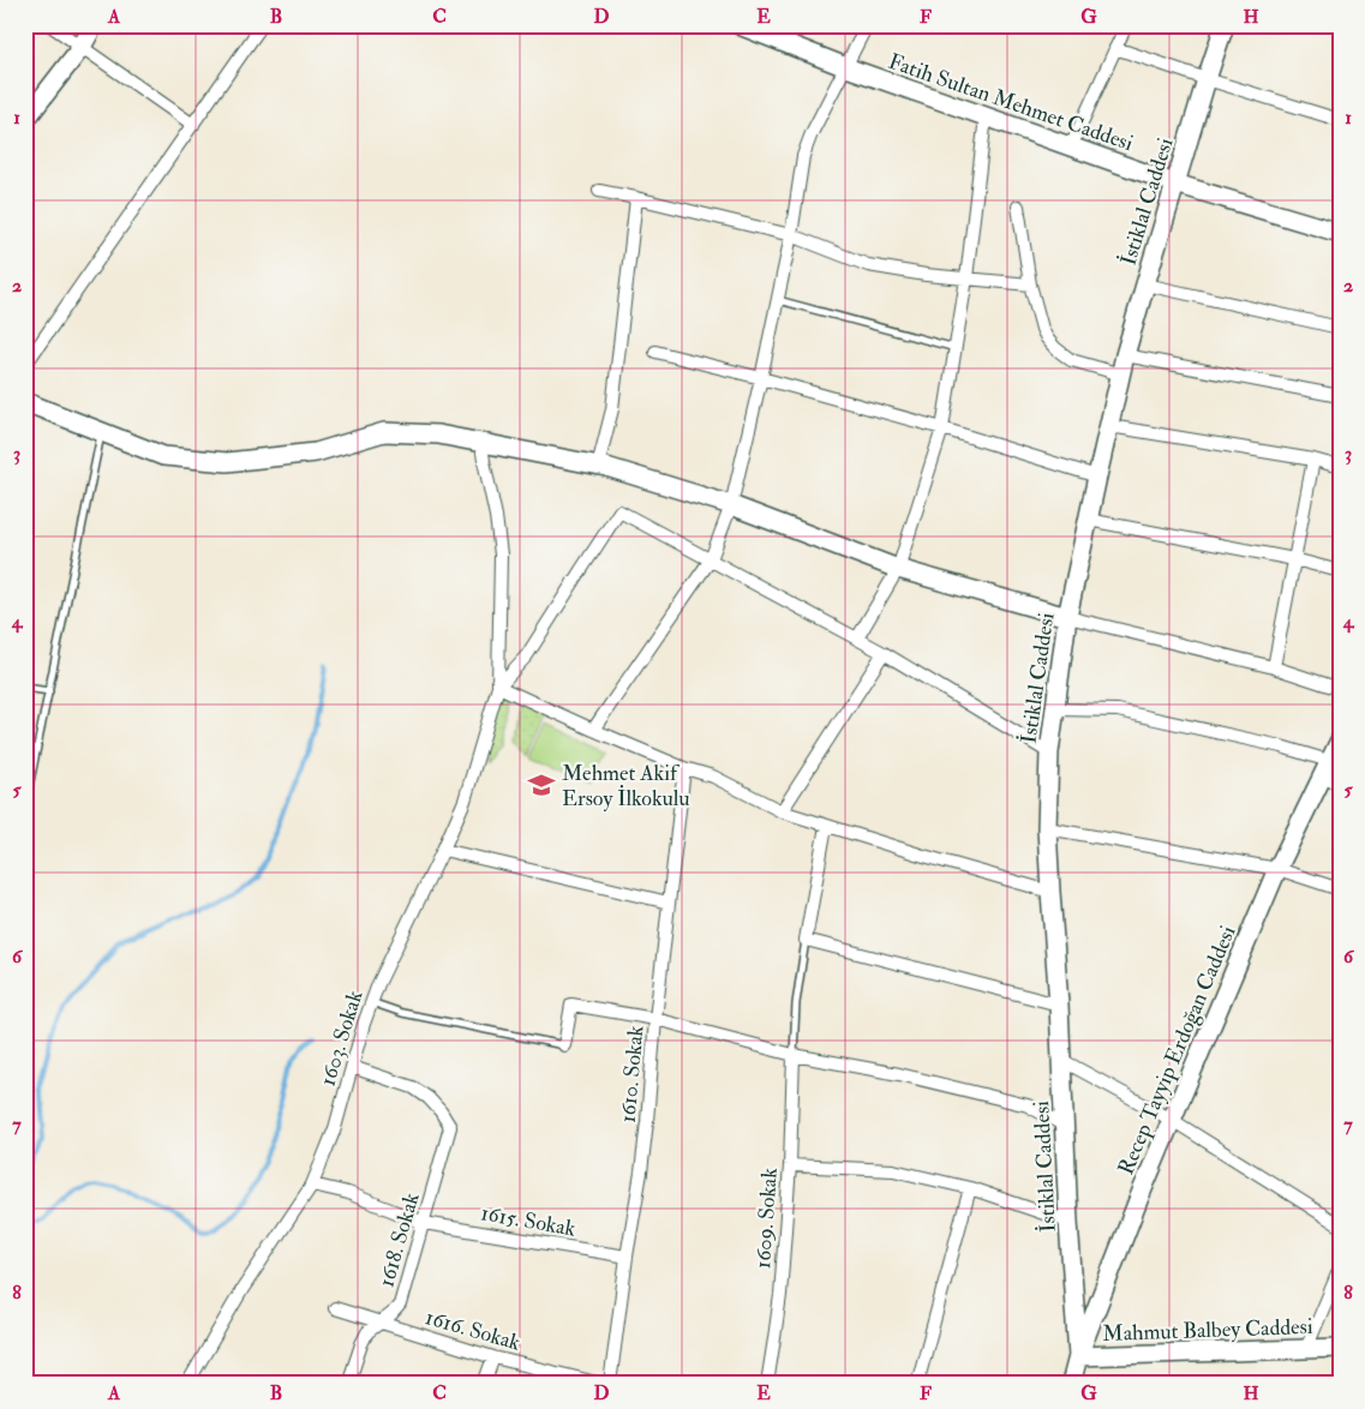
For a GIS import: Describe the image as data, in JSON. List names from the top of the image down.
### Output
{
  "streets": {
    "street": [
      "Fatih Sultan Mehmet Caddesi",
      "İstiklal Caddesi",
      "1603. Sokak",
      "Recep Tayyip Erdoğan Caddesi",
      "1610. Sokak",
      "1609. Sokak",
      "1615. Sokak",
      "1618. Sokak",
      "1616. Sokak",
      "Mahmut Balbey Caddesi"
    ]
  },
  "crossings": [
    ["Fatih Sultan Mehmet Caddesi", "İstiklal Caddesi"],
    ["İstiklal Caddesi", "Recep Tayyip Erdoğan Caddesi"],
    ["İstiklal Caddesi", "Mahmut Balbey Caddesi"],
    ["1603. Sokak", "1615. Sokak"],
    ["1603. Sokak", "1618. Sokak"],
    ["Recep Tayyip Erdoğan Caddesi", "Mahmut Balbey Caddesi"],
    ["1610. Sokak", "1615. Sokak"],
    ["1615. Sokak", "1618. Sokak"],
    ["1618. Sokak", "1616. Sokak"]
  ],
  "places": {
    "school or university": ["Mehmet Akif Ersoy İlkokulu"]
  },
  "grid": {
    "columns": [
      "A",
      "B",
      "C",
      "D",
      "E",
      "F",
      "G",
      "H"
    ],
    "rows": [
      "1",
      "2",
      "3",
      "4",
      "5",
      "6",
      "7",
      "8"
    ]
  }
}
